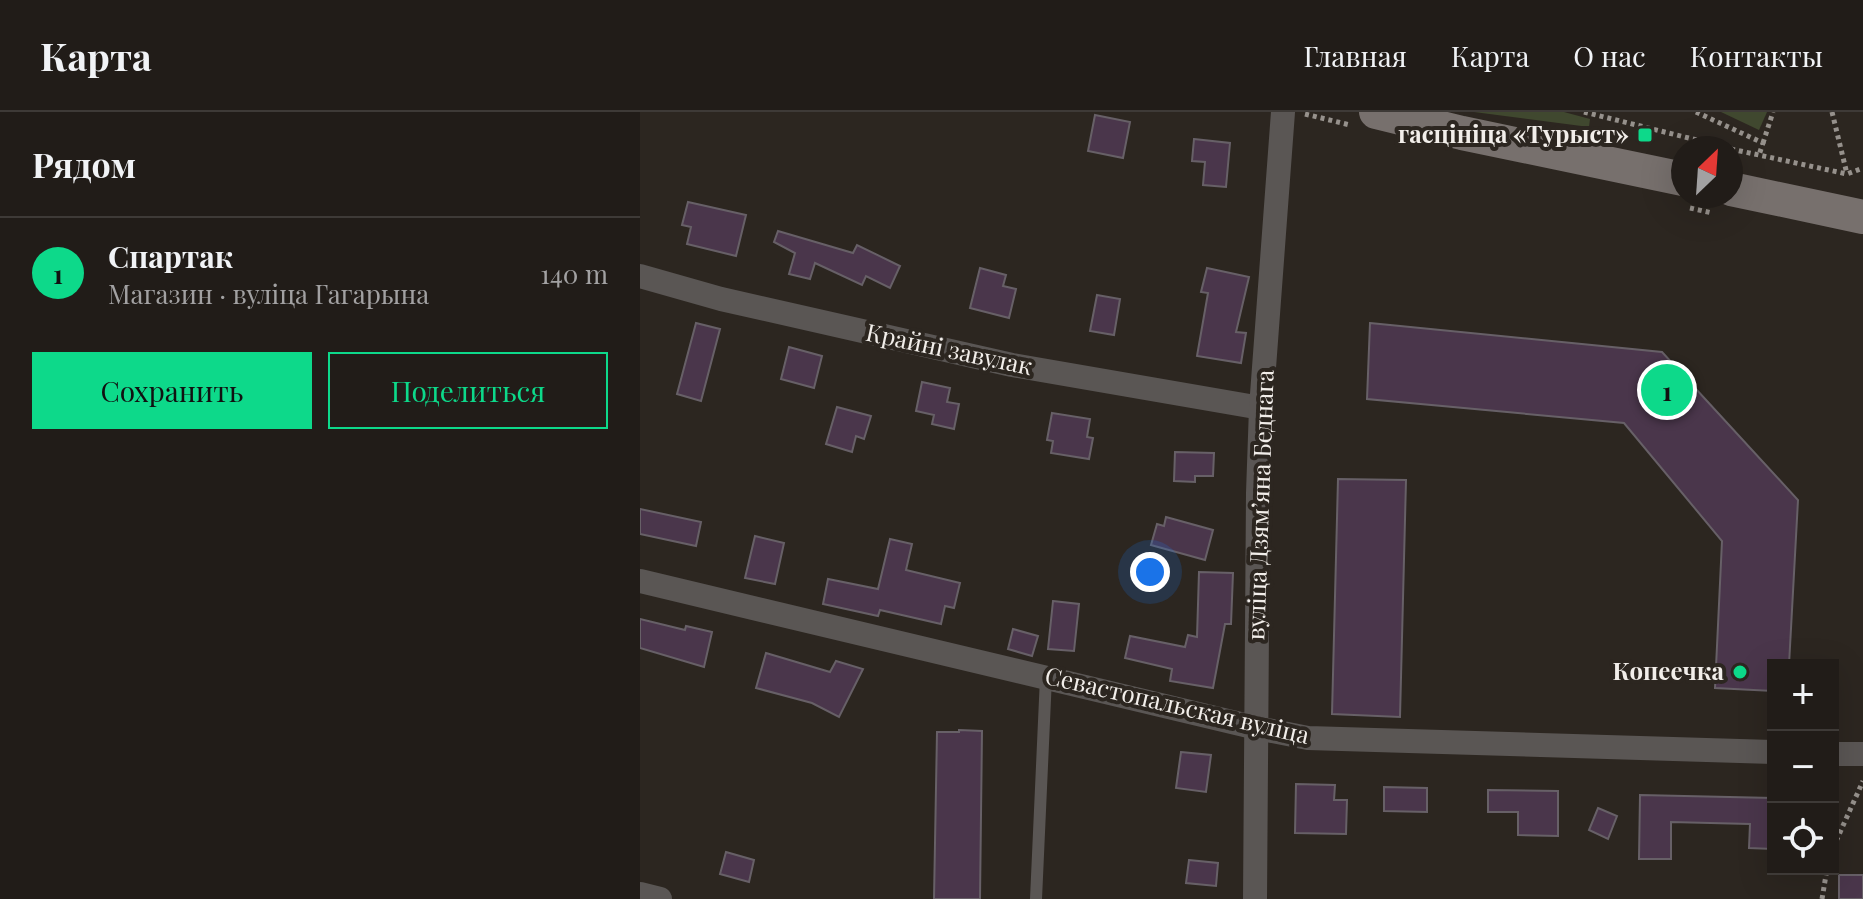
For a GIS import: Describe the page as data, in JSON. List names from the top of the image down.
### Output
{
  "streets": {
    "street": ["Крайні завулак", "вуліца Дзямʼяна Беднага", "Севастопальская вуліца"]
  },
  "crossings": [
    ["Крайні завулак", "вуліца Дзямʼяна Беднага"],
    ["вуліца Дзямʼяна Беднага", "Севастопальская вуліца"]
  ],
  "places": {
    "transit": ["гасцініца «Турыст»"],
    "other": ["Копеечка"]
  },
  "north": "top right",
  "page": {
    "header": "Карта",
    "nav": [
      "Главная",
      "Карта",
      "О нас",
      "Контакты"
    ],
    "heading": "Рядом",
    "list": [
      {
        "mark": "1",
        "name": "Спартак",
        "note": "Магазин · вуліца Гагарына",
        "value": "140 m"
      }
    ],
    "buttons": ["Сохранить", "Поделиться"],
    "pins": "1",
    "map_buttons": ["+", "−"]
  }
}
